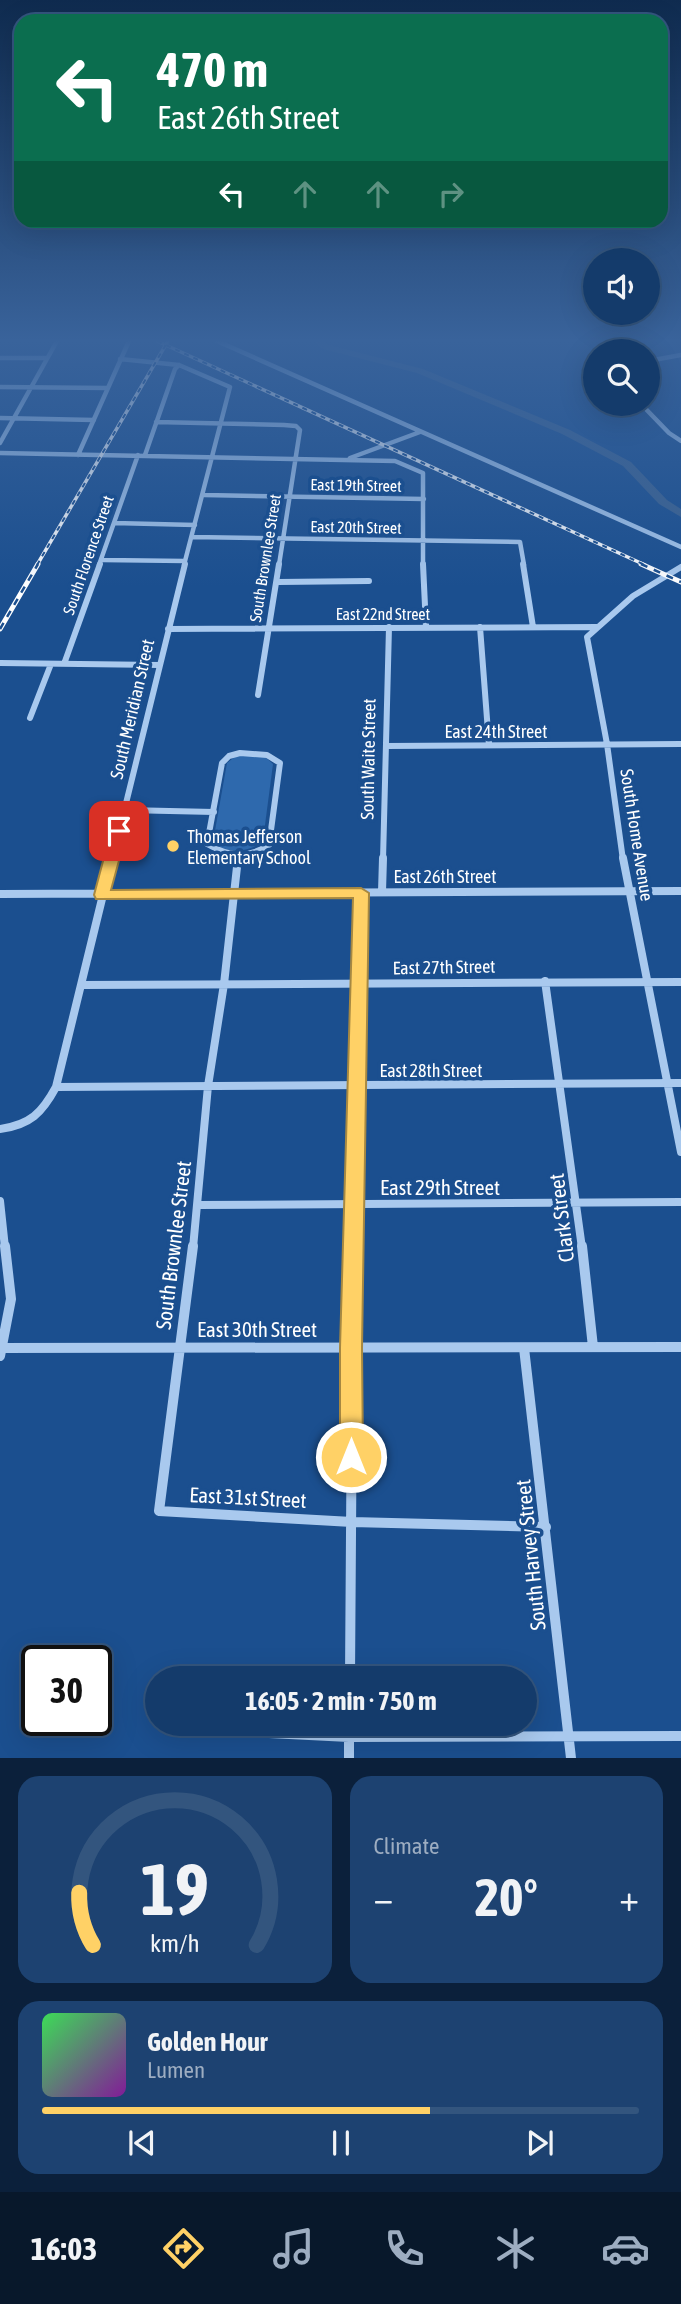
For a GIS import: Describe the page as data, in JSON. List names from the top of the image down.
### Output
{
  "streets": {
    "street": [
      "East 19th Street",
      "East 20th Street",
      "South Florence Street",
      "South Brownlee Street",
      "East 22nd Street",
      "South Meridian Street",
      "East 24th Street",
      "South Waite Street",
      "South Home Avenue",
      "East 26th Street",
      "East 27th Street",
      "East 28th Street",
      "East 29th Street",
      "Clark Street",
      "East 30th Street",
      "East 31st Street",
      "South Harvey Street"
    ]
  },
  "crossings": [
    ["East 19th Street", "South Brownlee Street"],
    ["East 19th Street", "South Meridian Street"],
    ["East 20th Street", "South Brownlee Street"],
    ["East 20th Street", "East 22nd Street"],
    ["East 20th Street", "South Meridian Street"],
    ["South Brownlee Street", "East 22nd Street"],
    ["South Brownlee Street", "South Meridian Street"],
    ["South Brownlee Street", "East 26th Street"],
    ["South Brownlee Street", "East 27th Street"],
    ["South Brownlee Street", "East 28th Street"],
    ["South Brownlee Street", "East 29th Street"],
    ["South Brownlee Street", "East 30th Street"],
    ["South Brownlee Street", "East 31st Street"],
    ["East 22nd Street", "South Meridian Street"],
    ["East 22nd Street", "South Waite Street"],
    ["East 22nd Street", "South Home Avenue"],
    ["South Meridian Street", "East 26th Street"],
    ["South Meridian Street", "East 27th Street"],
    ["South Meridian Street", "East 28th Street"],
    ["East 24th Street", "South Waite Street"],
    ["East 24th Street", "South Home Avenue"],
    ["South Waite Street", "East 26th Street"],
    ["South Home Avenue", "East 26th Street"],
    ["South Home Avenue", "East 27th Street"],
    ["South Home Avenue", "East 28th Street"],
    ["East 27th Street", "Clark Street"],
    ["East 28th Street", "Clark Street"],
    ["East 29th Street", "Clark Street"],
    ["Clark Street", "East 30th Street"],
    ["East 30th Street", "South Harvey Street"],
    ["East 31st Street", "South Harvey Street"]
  ],
  "places": ["Thomas Jefferson Elementary School"],
  "page": {
    "turn": ["470 m", "East 26th Street"],
    "limit": "30",
    "trip": "16:05 · 2 min · 750 m",
    "tile": "Climate",
    "heat": ["−", "20°", "+"],
    "song": ["Golden Hour", "Lumen"],
    "tabs": "16:03",
    "gauge": ["19", "km/h"]
  }
}
